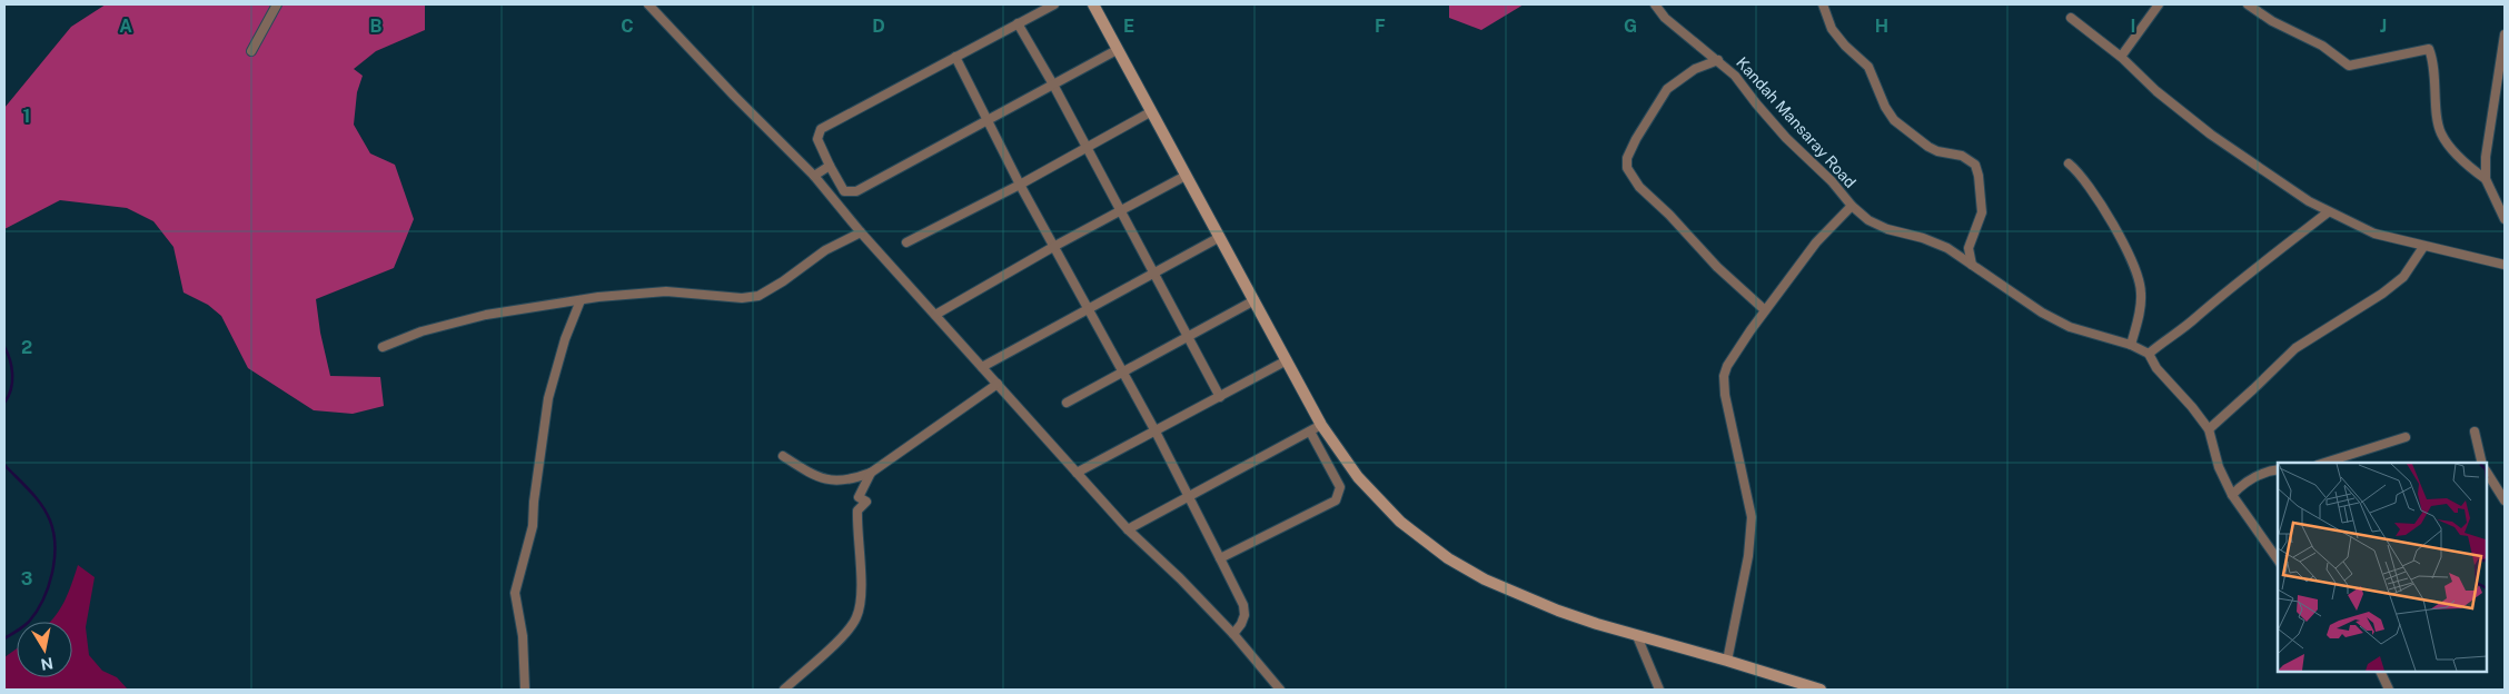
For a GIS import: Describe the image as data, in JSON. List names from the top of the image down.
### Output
{
  "streets": {
    "street": ["Kandah Mansaray Road"]
  },
  "north": "bottom",
  "grid": {
    "columns": [
      "A",
      "B",
      "C",
      "D",
      "E",
      "F",
      "G",
      "H",
      "I",
      "J"
    ],
    "rows": ["1", "2", "3"]
  }
}
